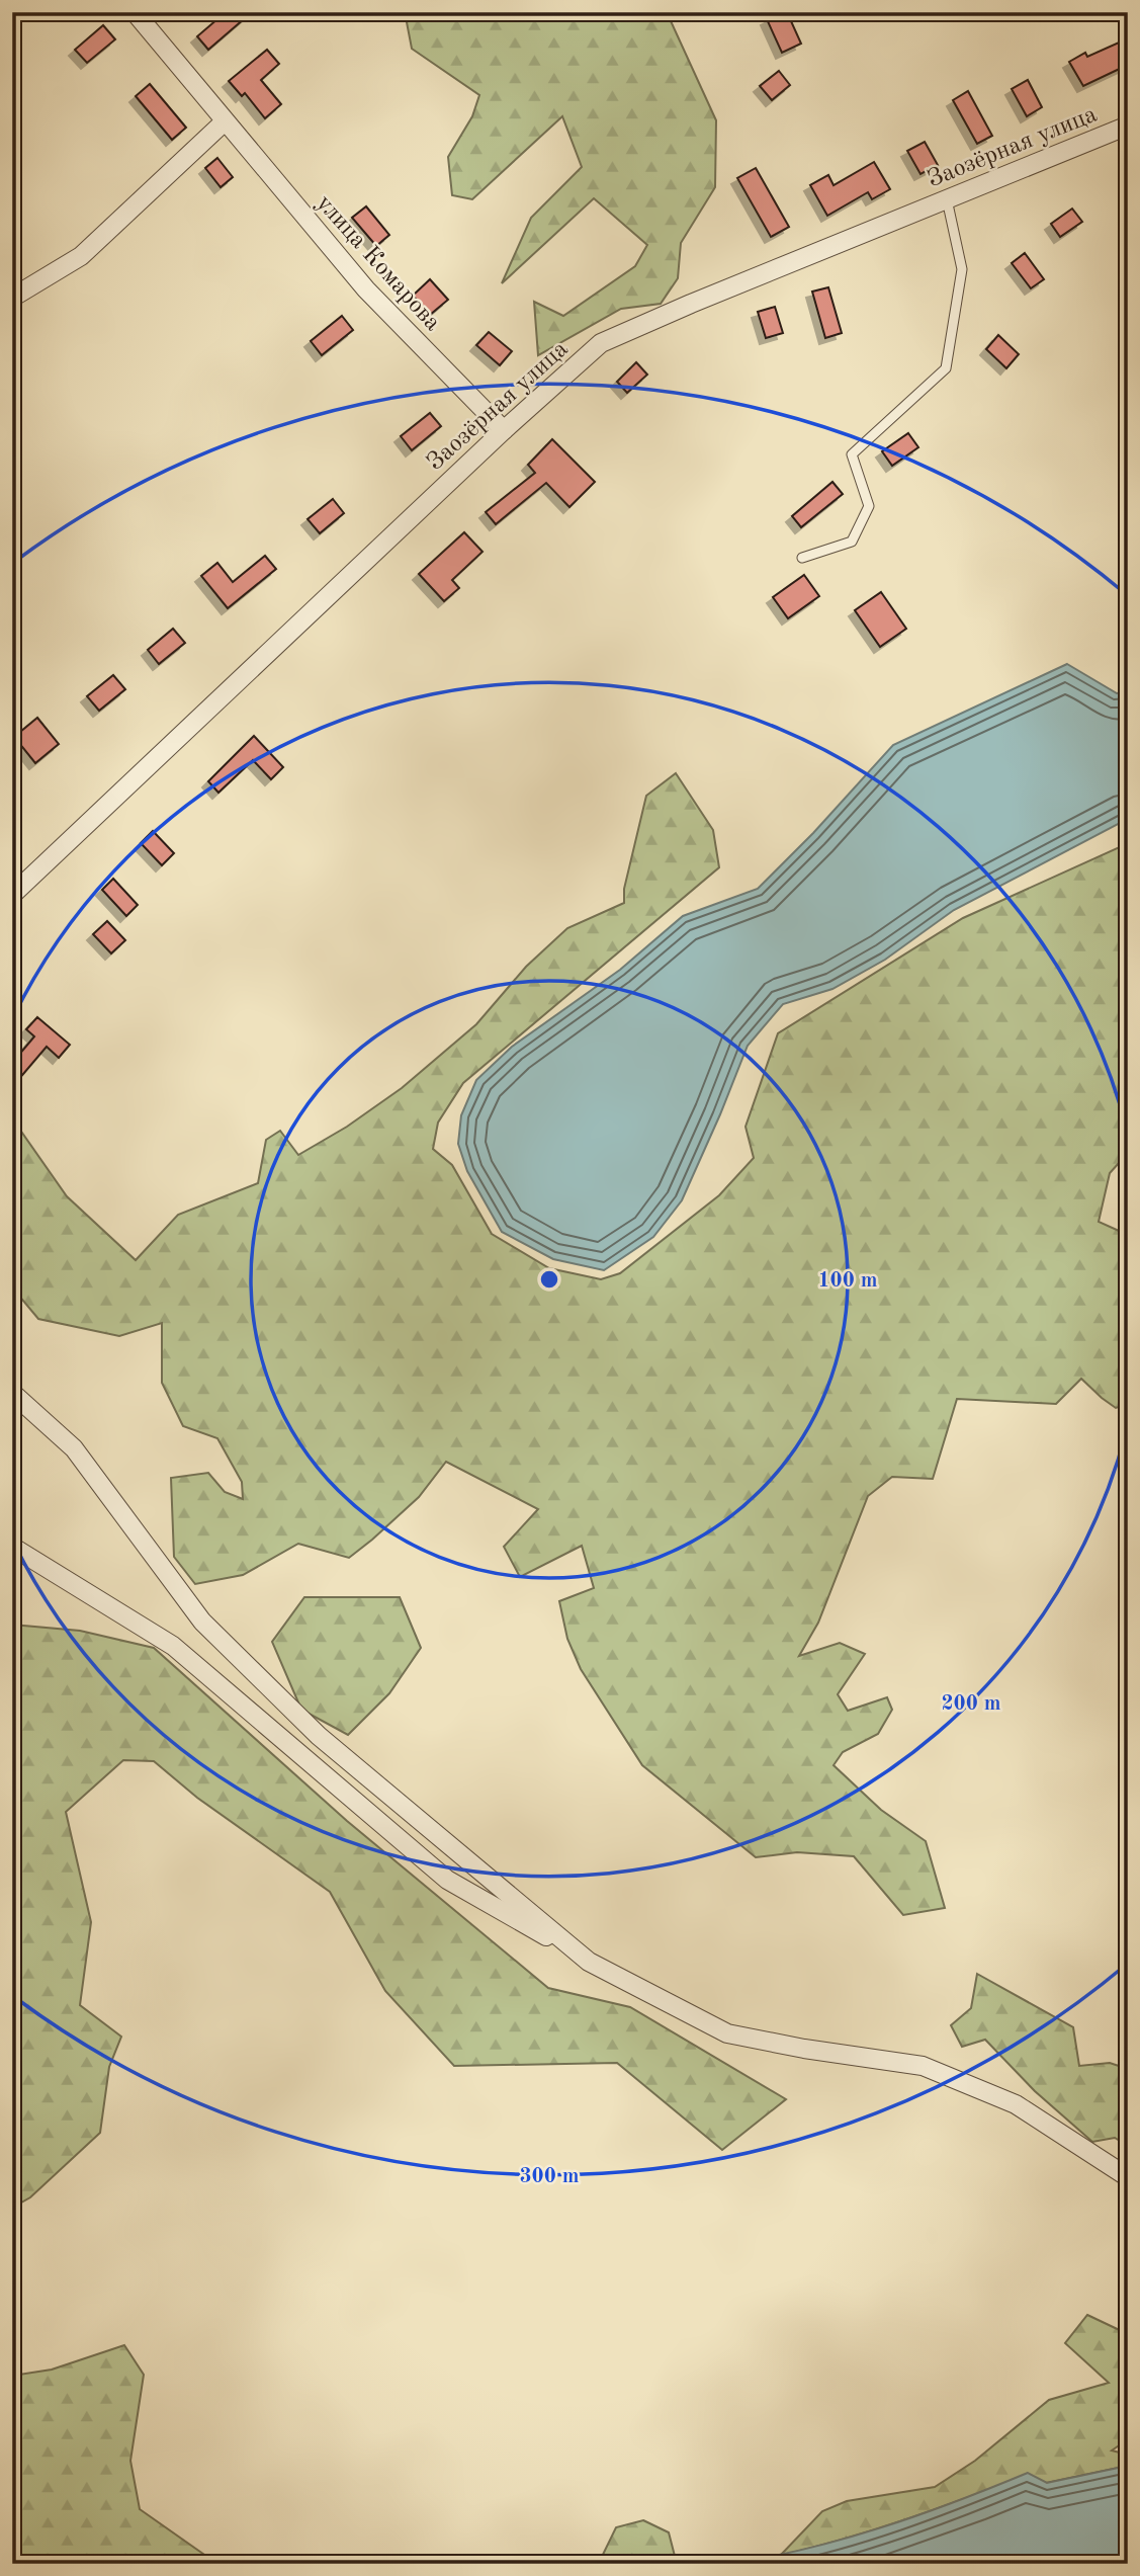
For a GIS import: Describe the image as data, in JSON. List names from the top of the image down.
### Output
{
  "streets": {
    "street": ["Заозёрная улица", "улица Комарова"]
  },
  "crossings": [
    ["Заозёрная улица", "улица Комарова"]
  ],
  "rings": ["100 m", "200 m", "300 m"]
}
